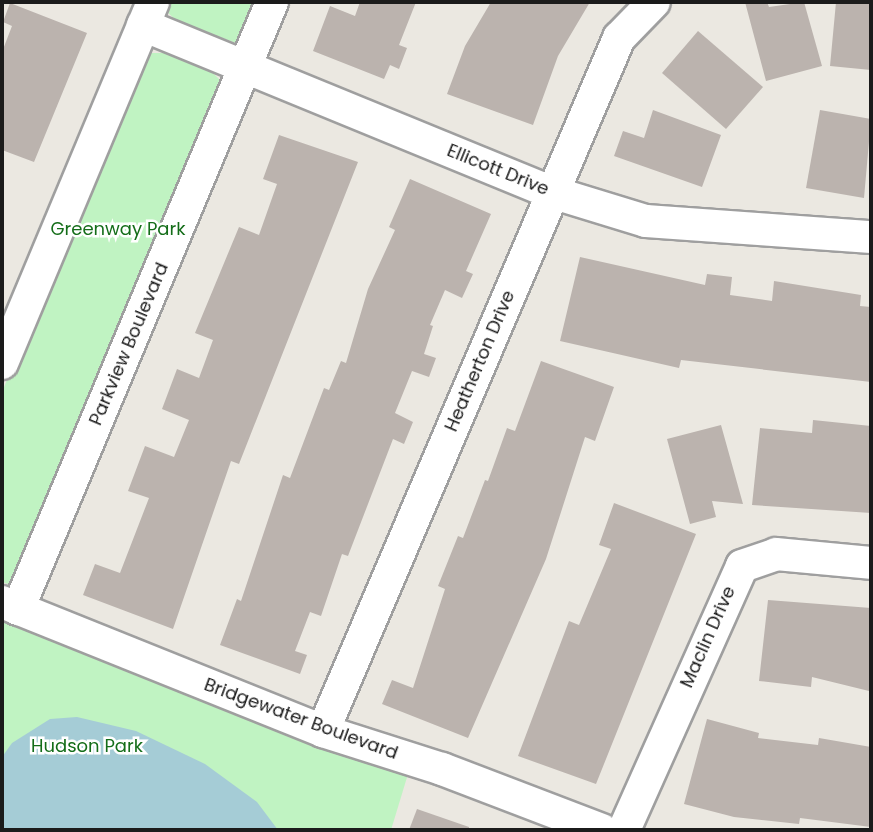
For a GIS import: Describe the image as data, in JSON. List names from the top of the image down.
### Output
{
  "streets": {
    "street": [
      "Ellicott Drive",
      "Parkview Boulevard",
      "Heatherton Drive",
      "Maclin Drive",
      "Bridgewater Boulevard"
    ]
  },
  "crossings": [
    ["Ellicott Drive", "Parkview Boulevard"],
    ["Ellicott Drive", "Heatherton Drive"],
    ["Parkview Boulevard", "Bridgewater Boulevard"],
    ["Heatherton Drive", "Bridgewater Boulevard"]
  ],
  "parks": ["Greenway Park", "Hudson Park"]
}
